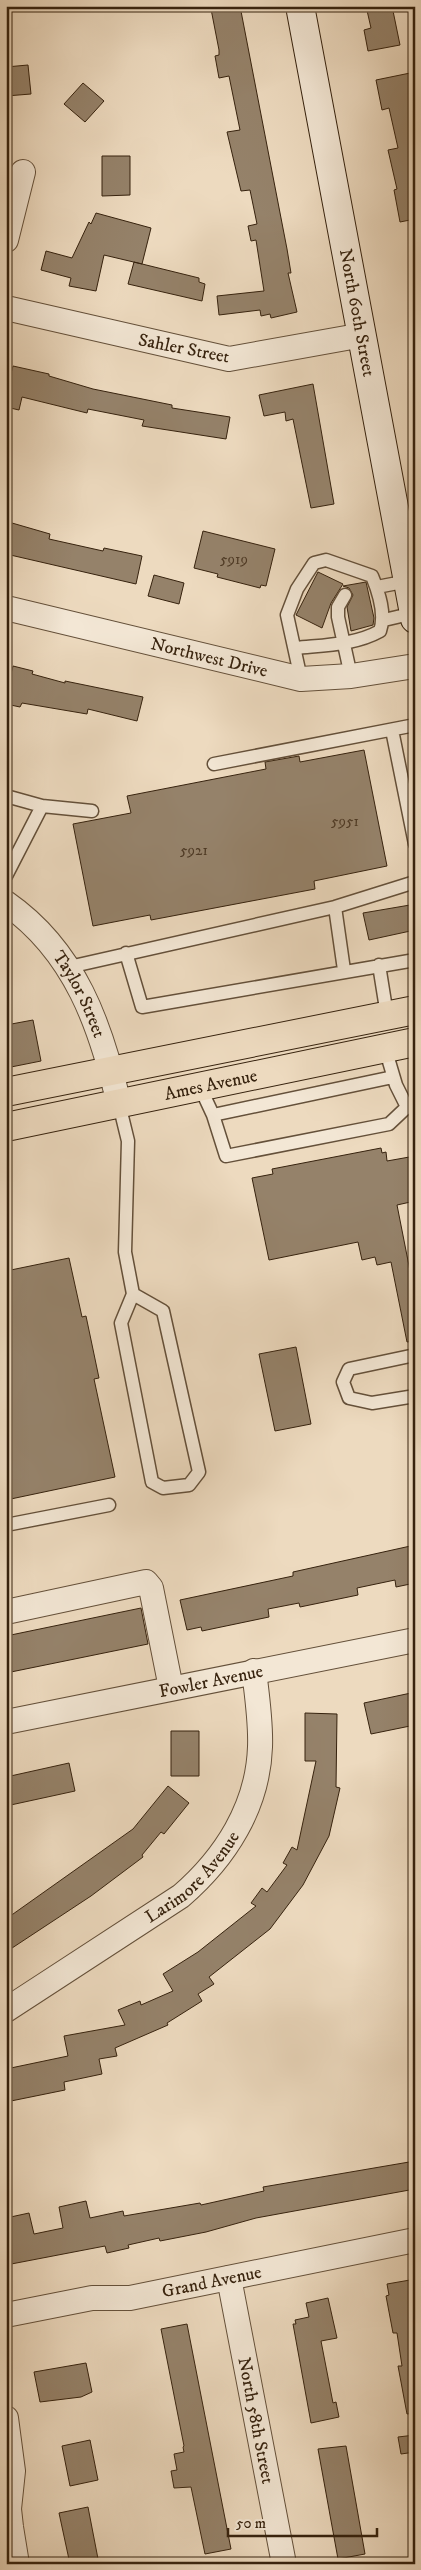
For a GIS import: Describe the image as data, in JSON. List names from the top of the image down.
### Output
{
  "streets": {
    "main road": ["North 60th Street", "Ames Avenue"],
    "street": [
      "Sahler Street",
      "Northwest Drive",
      "Taylor Street",
      "Fowler Avenue",
      "Larimore Avenue",
      "Grand Avenue",
      "North 58th Street"
    ]
  },
  "crossings": [
    ["North 60th Street", "Sahler Street"],
    ["Taylor Street", "Ames Avenue"],
    ["Fowler Avenue", "Larimore Avenue"],
    ["Grand Avenue", "North 58th Street"]
  ],
  "house_numbers": ["5919", "5951", "5921"],
  "scale_bar": "50 m"
}
